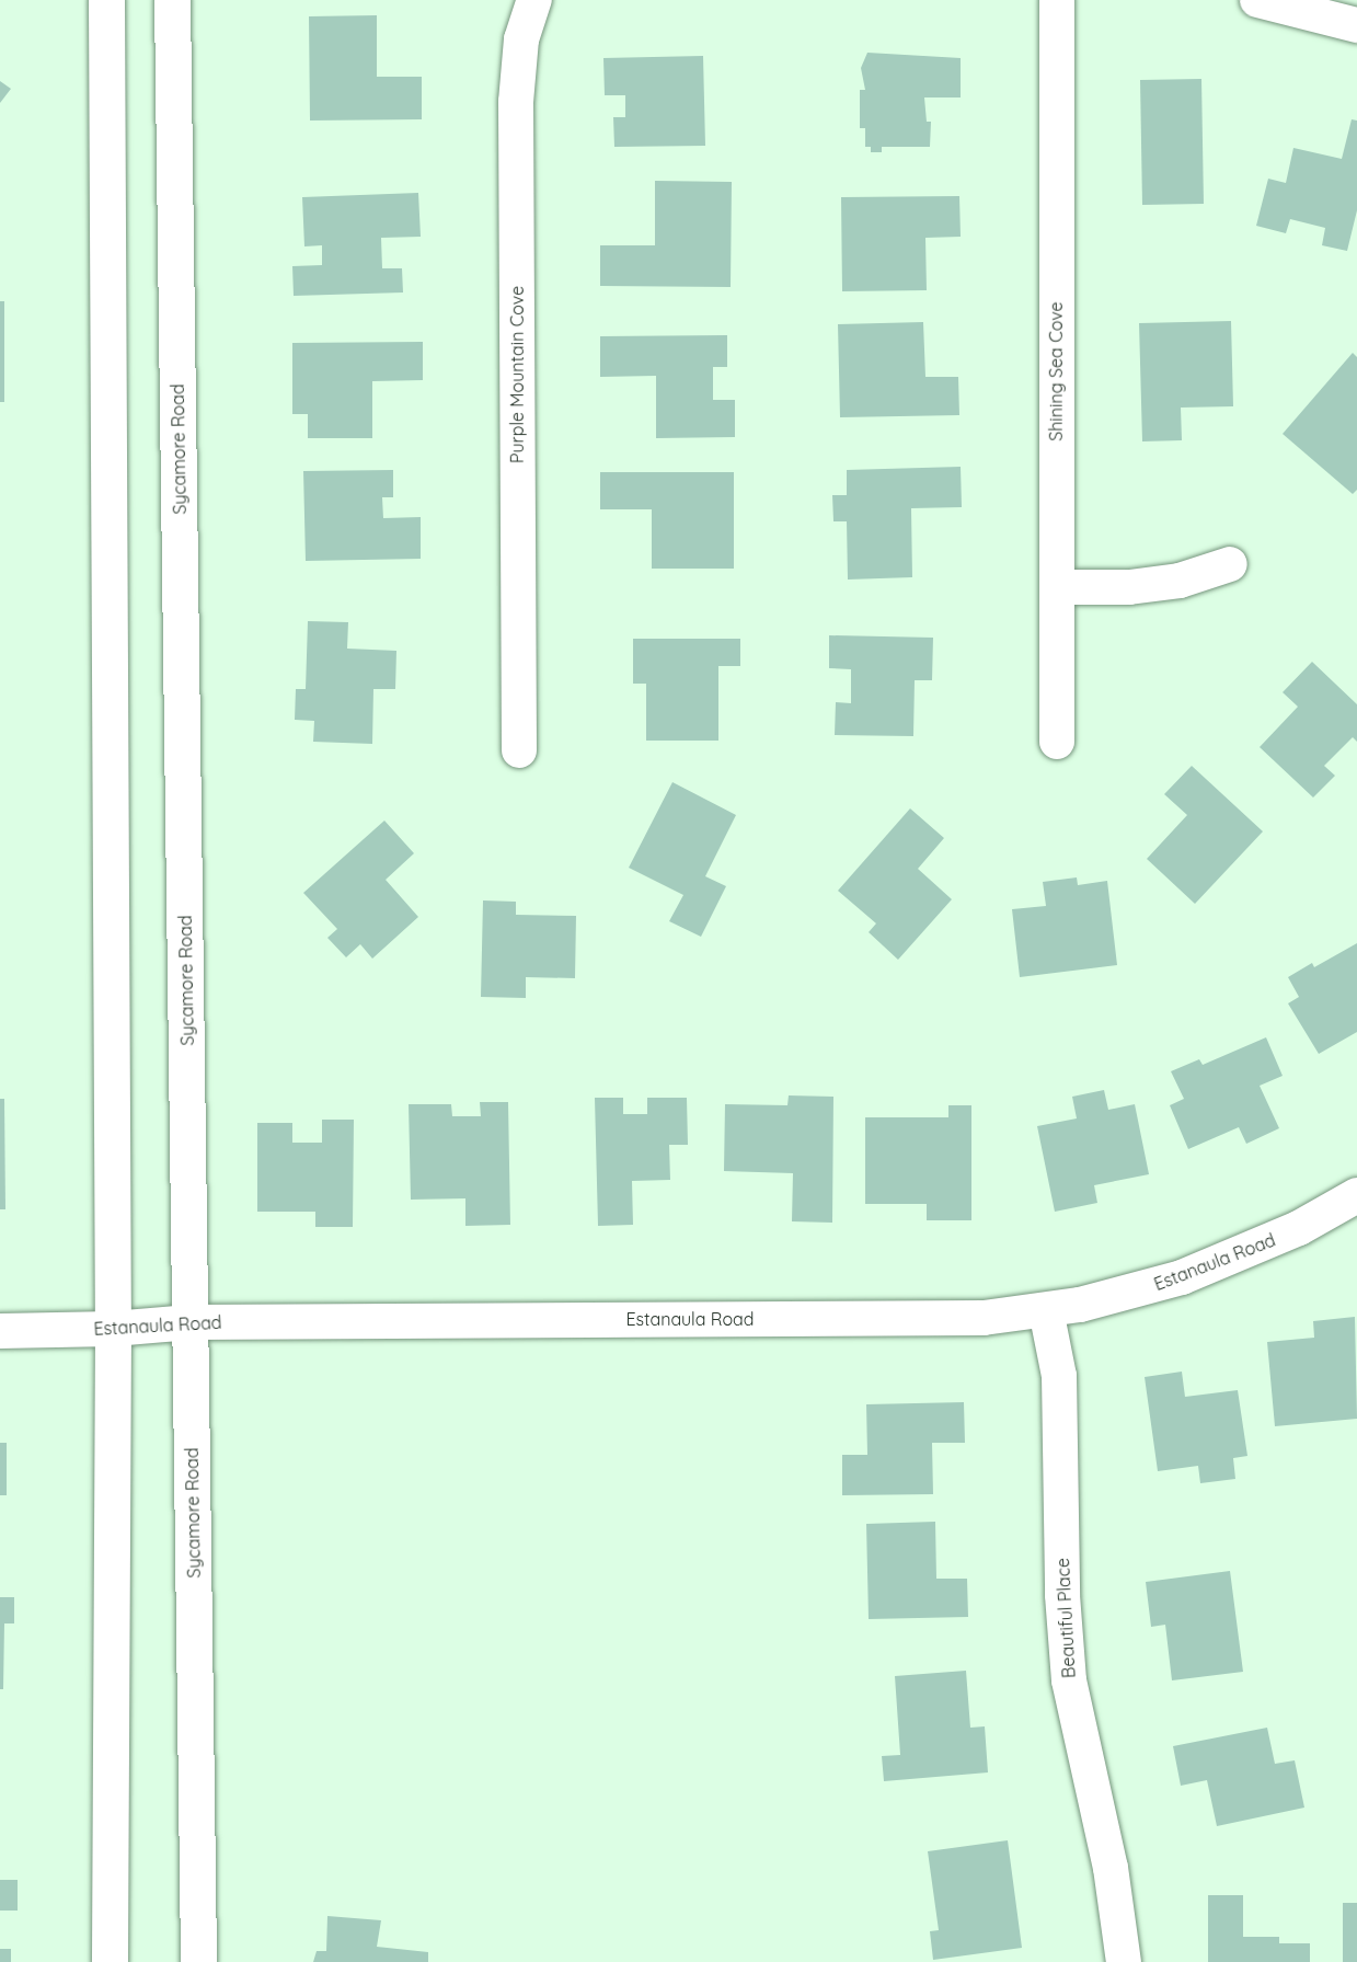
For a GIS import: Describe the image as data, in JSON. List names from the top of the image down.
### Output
{
  "streets": {
    "street": [
      "Shining Sea Cove",
      "Purple Mountain Cove",
      "Sycamore Road",
      "Estanaula Road",
      "Beautiful Place"
    ]
  },
  "crossings": [
    ["Sycamore Road", "Estanaula Road"],
    ["Estanaula Road", "Beautiful Place"]
  ]
}
